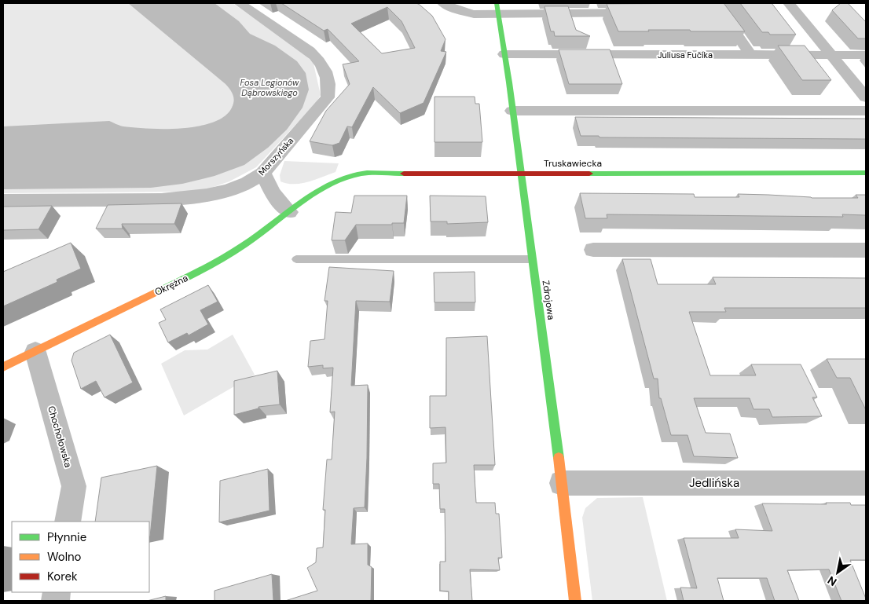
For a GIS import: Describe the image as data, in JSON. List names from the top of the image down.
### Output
{
  "streets": {
    "street": [
      "Juliusa Fučíka",
      "Morszyńska",
      "Truskawiecka",
      "Okrężna",
      "Zdrojowa",
      "Chochołowska",
      "Jedlińska"
    ]
  },
  "crossings": [
    ["Juliusa Fučíka", "Zdrojowa"],
    ["Truskawiecka", "Okrężna"],
    ["Truskawiecka", "Zdrojowa"],
    ["Okrężna", "Chochołowska"],
    ["Zdrojowa", "Jedlińska"]
  ],
  "water": ["Fosa Legionów Dąbrowskiego"],
  "legend": ["Płynnie", "Wolno", "Korek"],
  "north": "bottom left"
}
